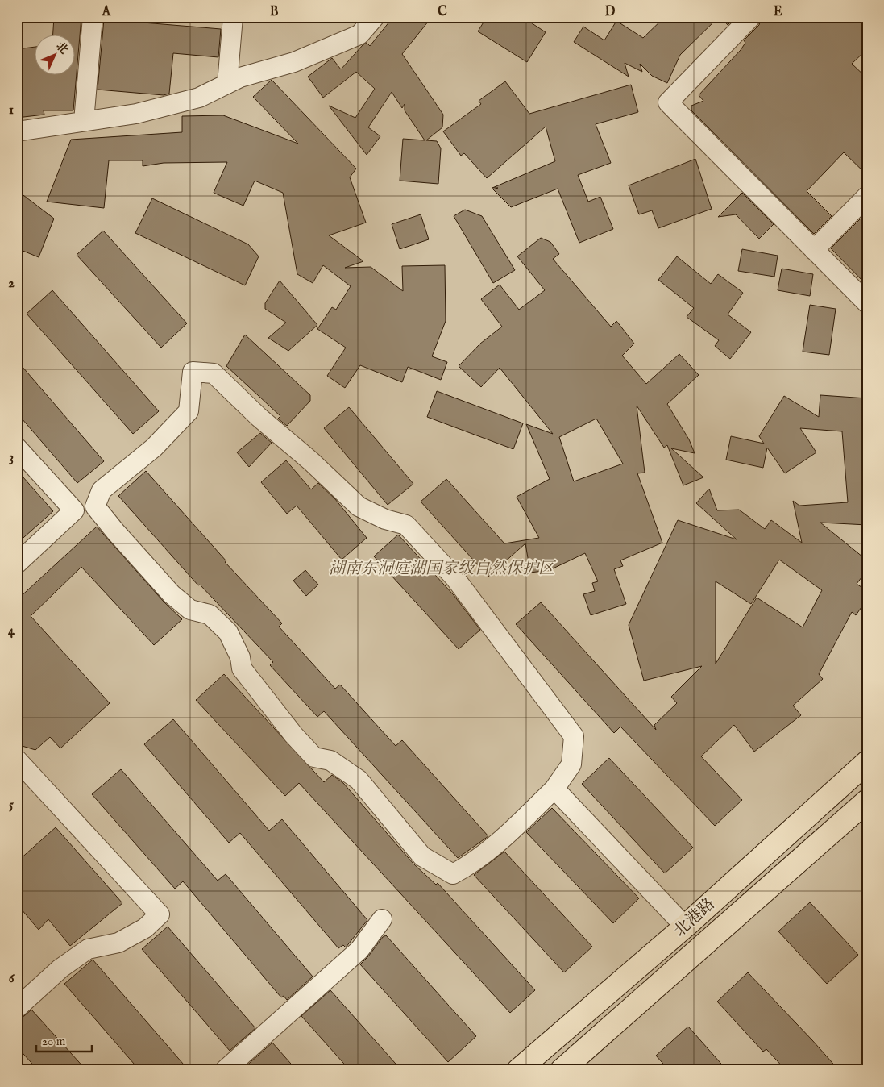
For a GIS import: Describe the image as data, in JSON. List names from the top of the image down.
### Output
{
  "streets": {
    "main road": ["北港路"]
  },
  "parks": ["湖南东洞庭湖国家级自然保护区"],
  "scale_bar": "20 m",
  "north": "top right",
  "grid": {
    "columns": [
      "A",
      "B",
      "C",
      "D",
      "E"
    ],
    "rows": [
      "1",
      "2",
      "3",
      "4",
      "5",
      "6"
    ]
  }
}
